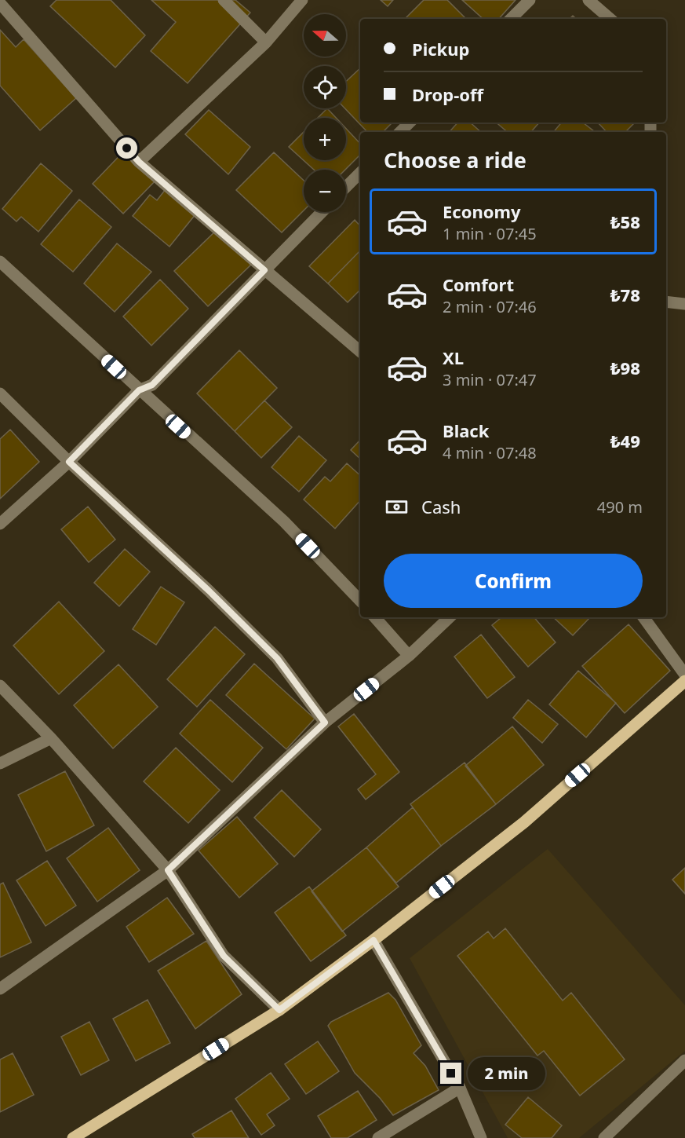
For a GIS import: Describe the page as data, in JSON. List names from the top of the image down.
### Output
{
  "north": "left",
  "page": {
    "map_buttons": ["+", "−"],
    "banner": ["Pickup", "Drop-off"],
    "heading": "Choose a ride",
    "list": [
      {
        "name": "Economy",
        "note": "1 min · 07:45",
        "value": "₺58"
      },
      {
        "name": "Comfort",
        "note": "2 min · 07:46",
        "value": "₺78"
      },
      {
        "name": "XL",
        "note": "3 min · 07:47",
        "value": "₺98"
      },
      {
        "name": "Black",
        "note": "4 min · 07:48",
        "value": "₺49"
      }
    ],
    "pay": ["Cash", "490 m"],
    "buttons": "Confirm",
    "bubble": "2 min"
  }
}
